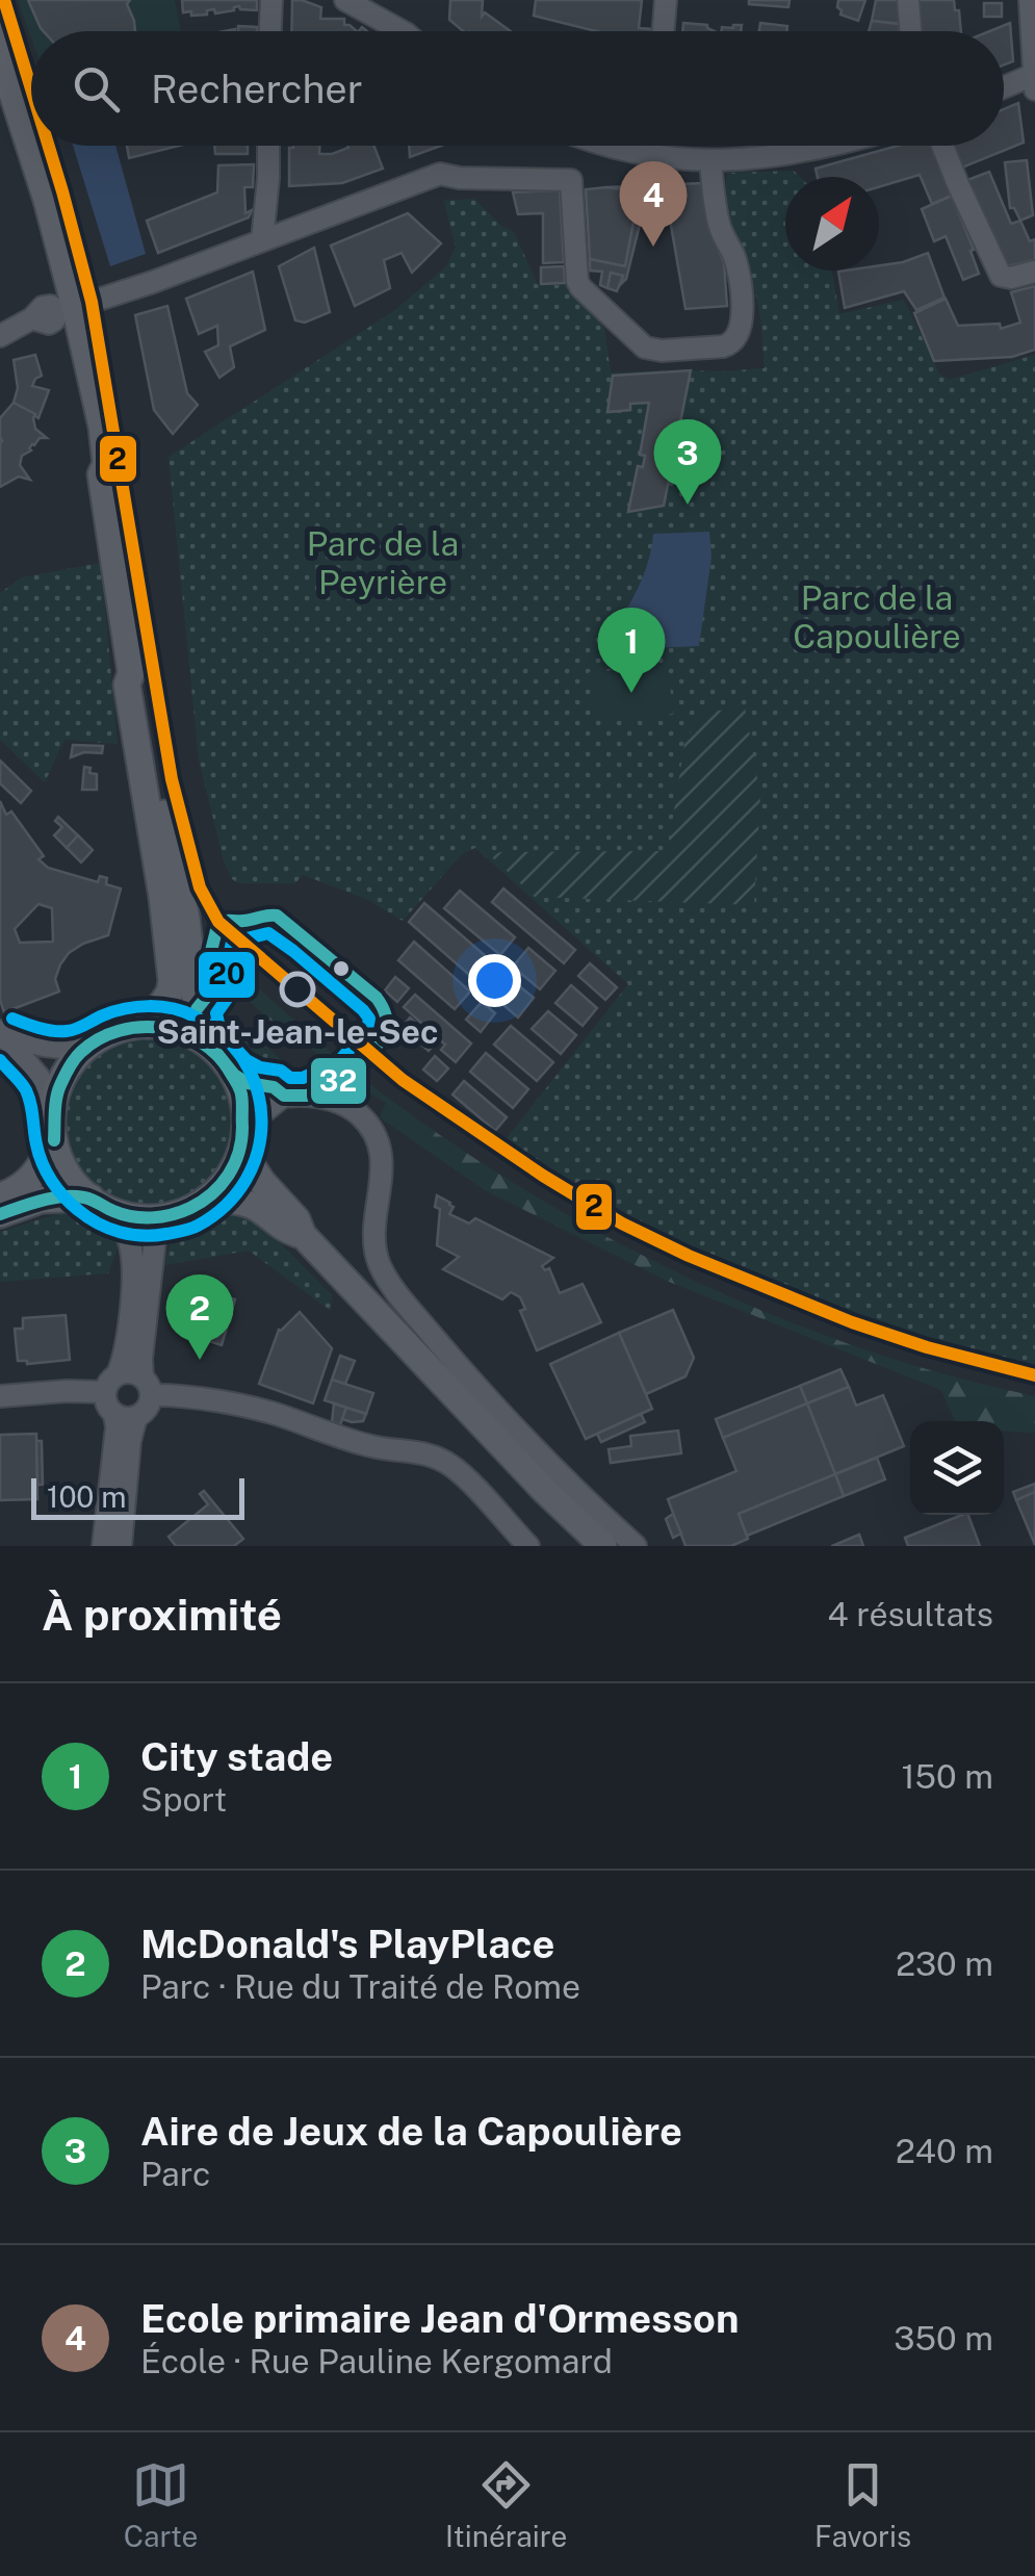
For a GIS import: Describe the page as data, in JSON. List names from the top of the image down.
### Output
{
  "parks": ["Parc de la Peyrière", "Parc de la Capoulière"],
  "places": ["Saint-Jean-le-Sec"],
  "lines": ["transit line 2", "transit line 32", "transit line 20"],
  "scale_bar": "100 m",
  "north": "top right",
  "page": {
    "search": "Rechercher",
    "pins": [
      "4",
      "3",
      "1",
      "2"
    ],
    "scale": "100 m",
    "heading": ["À proximité", "4 résultats"],
    "list": [
      {
        "mark": "1",
        "name": "City stade",
        "note": "Sport",
        "value": "150 m"
      },
      {
        "mark": "2",
        "name": "McDonald's PlayPlace",
        "note": "Parc · Rue du Traité de Rome",
        "value": "230 m"
      },
      {
        "mark": "3",
        "name": "Aire de Jeux de la Capoulière",
        "note": "Parc",
        "value": "240 m"
      },
      {
        "mark": "4",
        "name": "Ecole primaire Jean d'Ormesson",
        "note": "École · Rue Pauline Kergomard",
        "value": "350 m"
      }
    ],
    "nav": ["Carte", "Itinéraire", "Favoris"]
  }
}
